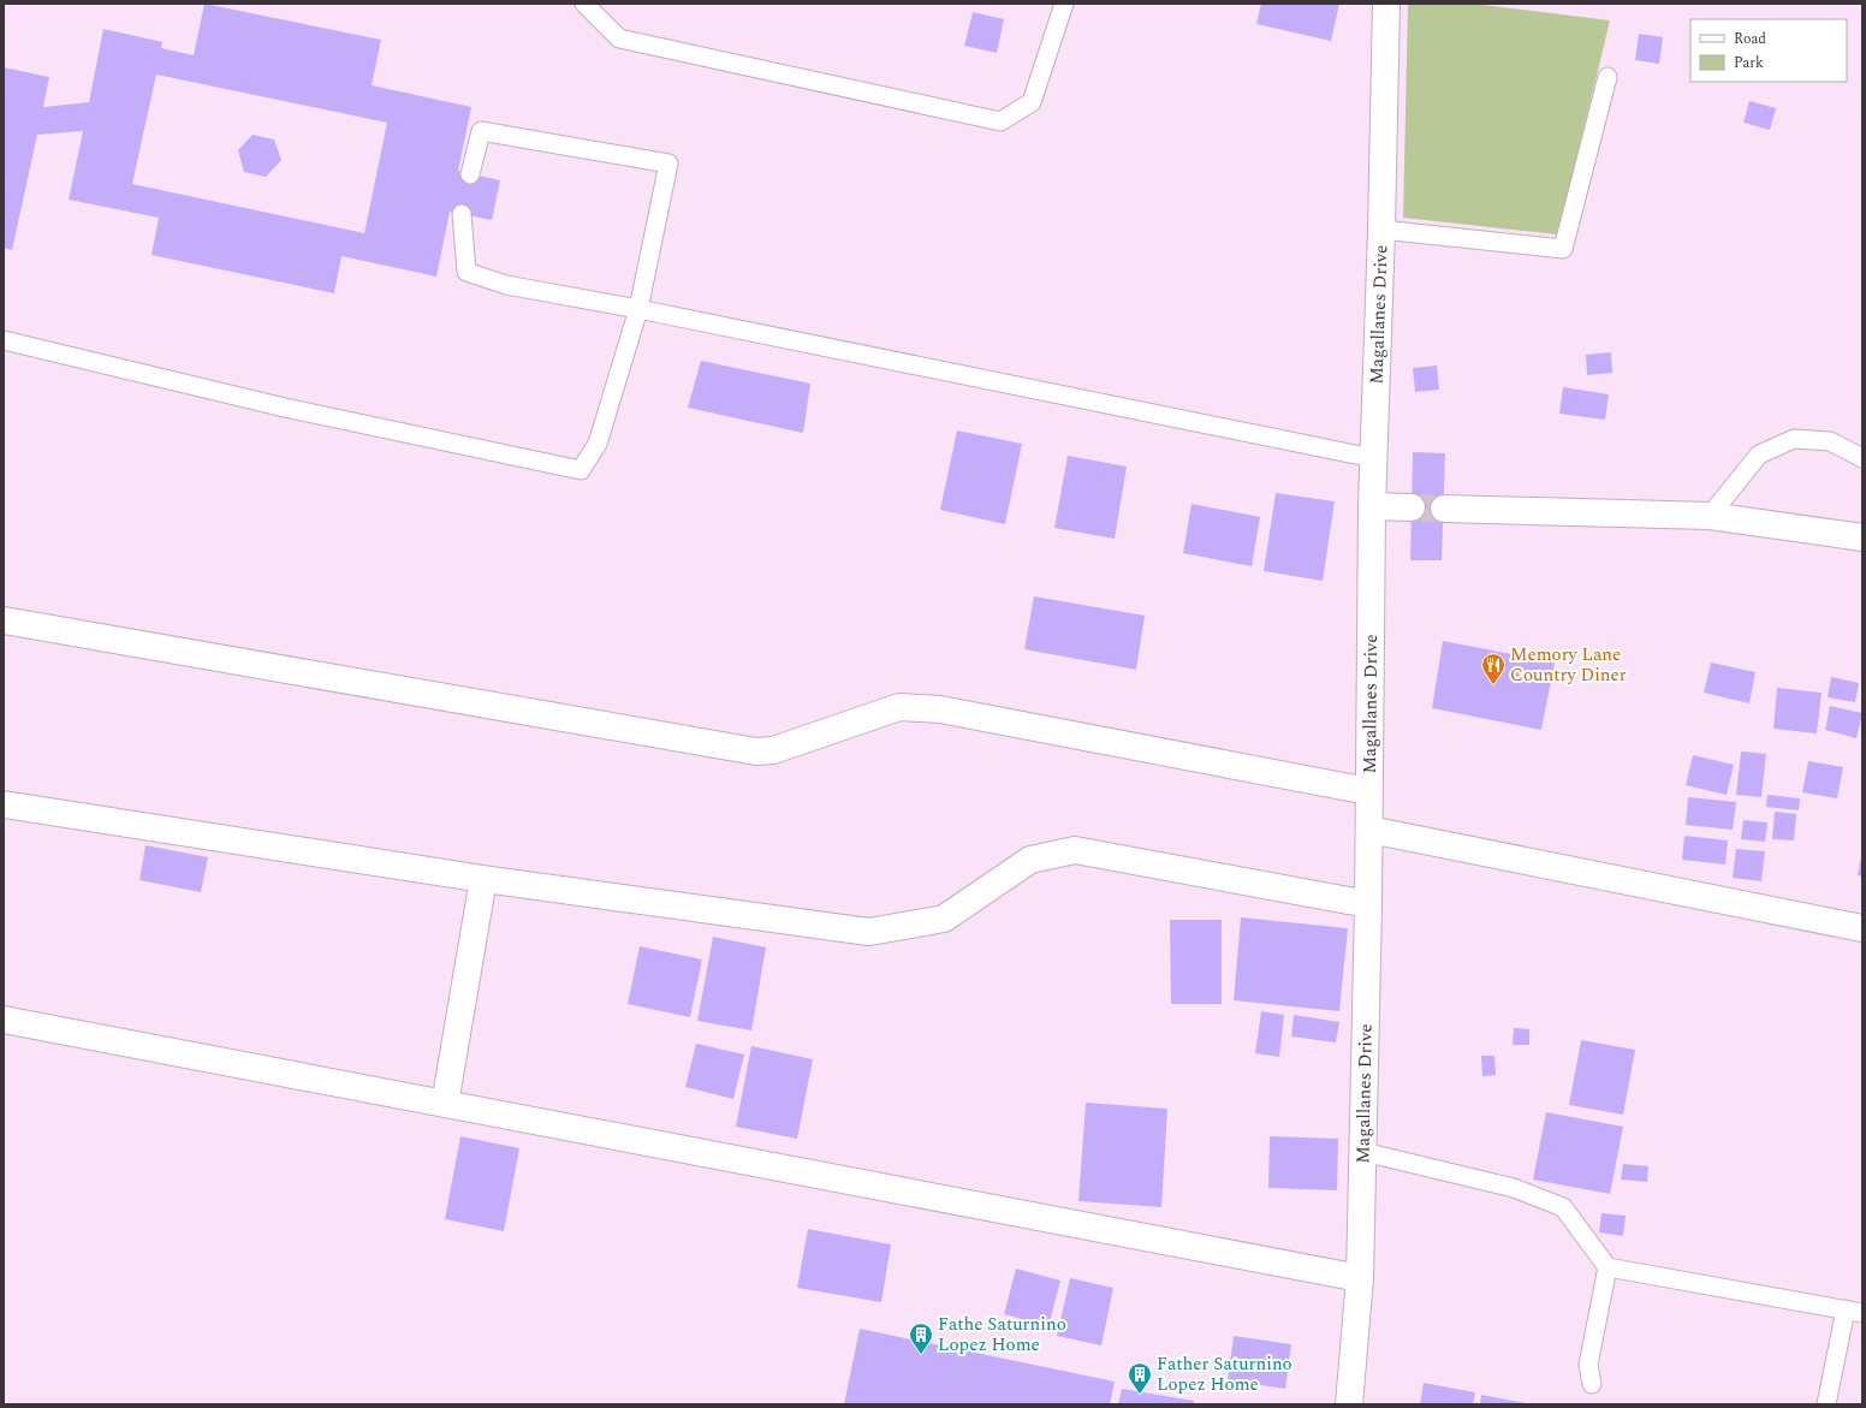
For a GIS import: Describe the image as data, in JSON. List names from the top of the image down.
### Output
{
  "streets": {
    "street": ["Magallanes Drive"]
  },
  "places": {
    "restaurant": ["Memory Lane Country Diner"],
    "building": ["Fathe Saturnino Lopez Home", "Father Saturnino Lopez Home"]
  },
  "legend": ["Road", "Park"]
}
